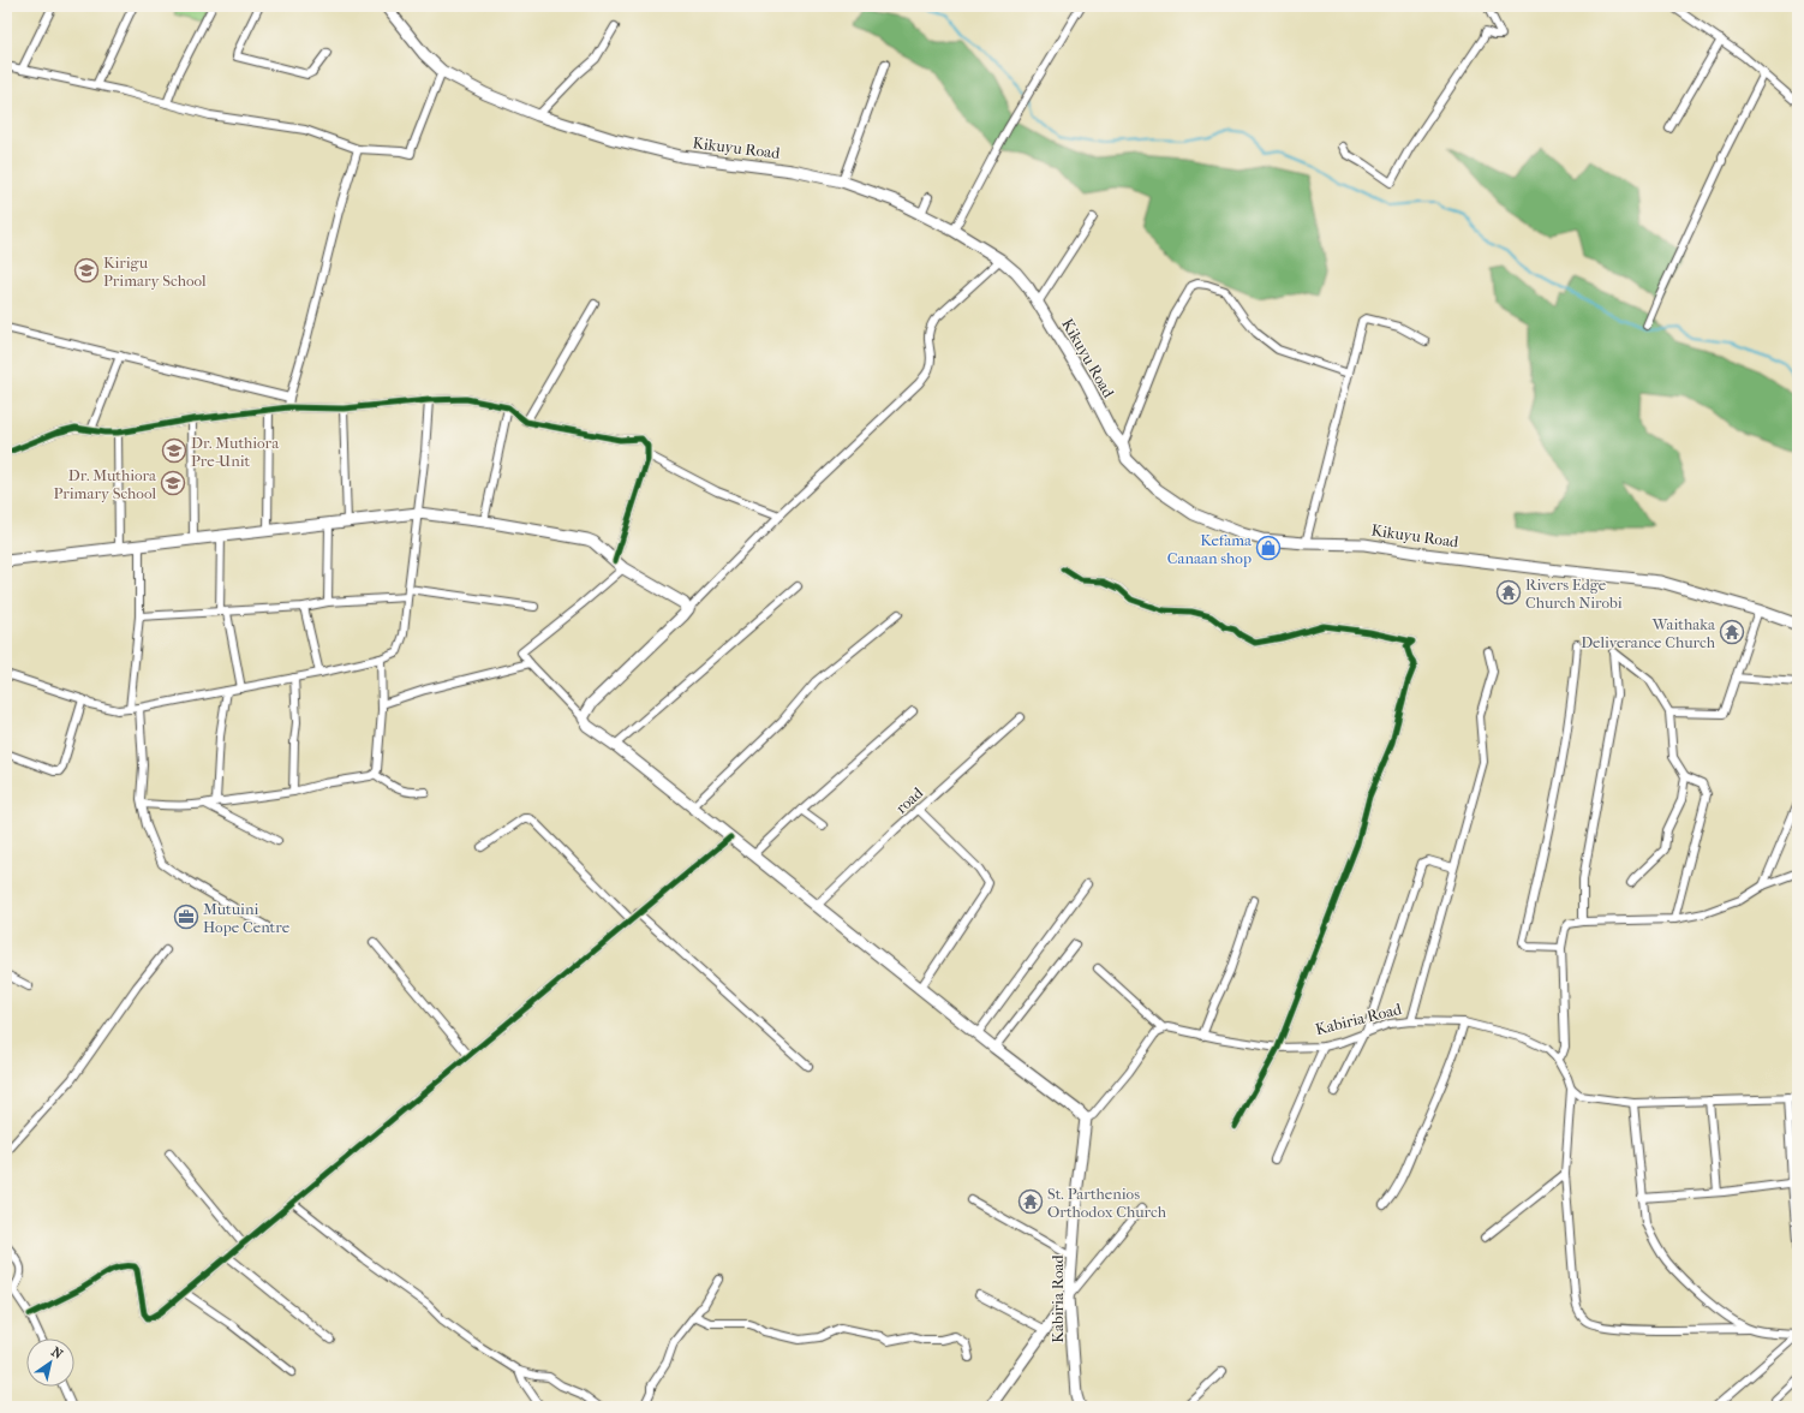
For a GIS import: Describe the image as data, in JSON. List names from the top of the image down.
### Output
{
  "streets": {
    "main road": ["Kikuyu Road", "Kabiria Road"],
    "street": ["road"]
  },
  "places": {
    "school or university": ["Kirigu Primary School", "Dr. Muthiora Pre-Unit", "Dr. Muthiora Primary School"],
    "shop": ["Kefama Canaan shop"],
    "temple": ["Rivers Edge Church Nirobi", "Waithaka Deliverance Church", "St. Parthenios Orthodox Church"],
    "office": ["Mutuini Hope Centre"]
  },
  "north": "top right"
}
